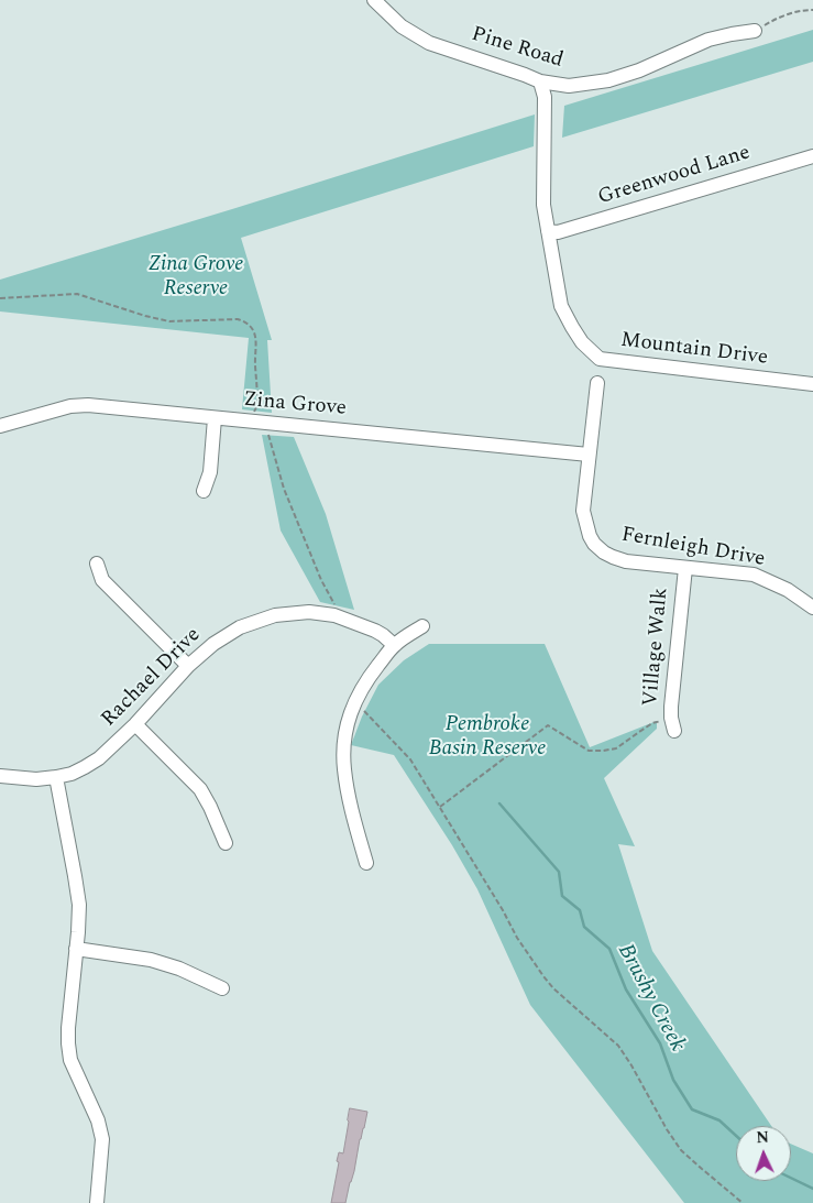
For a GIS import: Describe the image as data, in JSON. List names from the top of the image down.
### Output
{
  "streets": {
    "street": [
      "Pine Road",
      "Greenwood Lane",
      "Mountain Drive",
      "Zina Grove",
      "Fernleigh Drive",
      "Village Walk",
      "Rachael Drive"
    ]
  },
  "crossings": [
    ["Pine Road", "Mountain Drive"],
    ["Greenwood Lane", "Mountain Drive"],
    ["Zina Grove", "Fernleigh Drive"],
    ["Fernleigh Drive", "Village Walk"]
  ],
  "water": ["Brushy Creek"],
  "parks": ["Zina Grove Reserve", "Pembroke Basin Reserve"],
  "north": "top"
}
